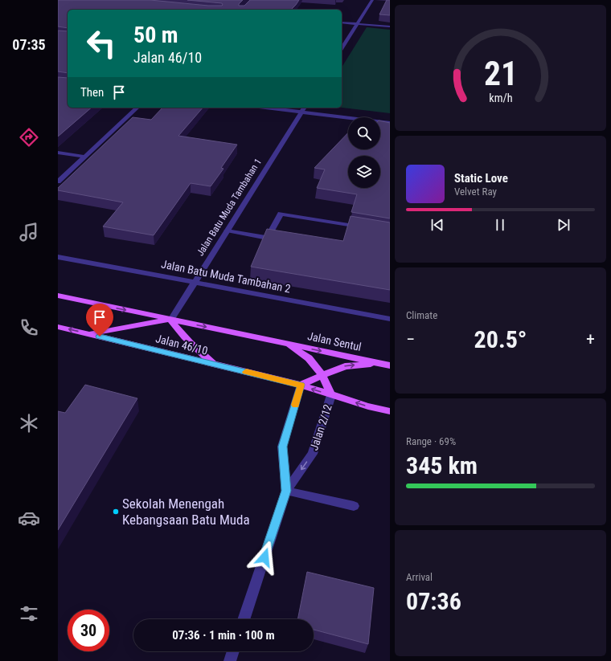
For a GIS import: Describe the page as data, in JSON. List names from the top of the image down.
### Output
{
  "streets": {
    "main road": ["Jalan Sentul", "Jalan 46/10"],
    "street": ["Jalan Batu Muda Tambahan 1", "Jalan Batu Muda Tambahan 2", "Jalan 2/12"]
  },
  "crossings": [
    ["Jalan Batu Muda Tambahan 1", "Jalan Batu Muda Tambahan 2"],
    ["Jalan Batu Muda Tambahan 1", "Jalan 46/10"],
    ["Jalan Sentul", "Jalan 46/10"],
    ["Jalan 46/10", "Jalan 2/12"]
  ],
  "places": ["Sekolah Menengah Kebangsaan Batu Muda"],
  "page": {
    "tabs": "07:35",
    "turn": ["50 m", "Jalan 46/10"],
    "then": "Then",
    "song": ["Static Love", "Velvet Ray"],
    "tile": [
      "Climate",
      ["Range · 69%", "345 km"],
      ["Arrival", "07:36"]
    ],
    "heat": ["−", "20.5°", "+"],
    "limit": "30",
    "trip": "07:36 · 1 min · 100 m",
    "gauge": ["21", "km/h"]
  }
}
